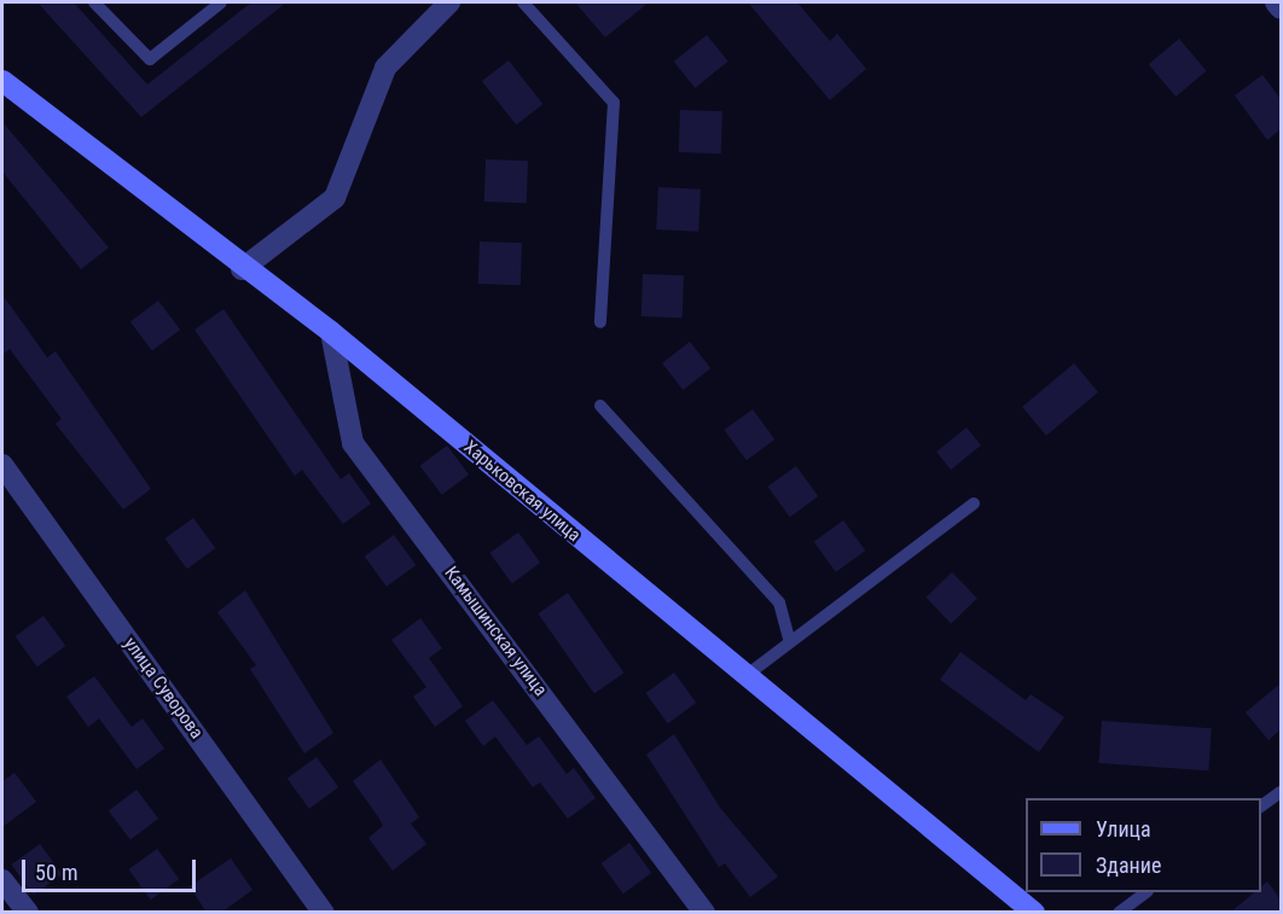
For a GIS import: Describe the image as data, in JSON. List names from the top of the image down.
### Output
{
  "streets": {
    "street": ["Харьковская улица", "Камышинская улица", "улица Суворова"]
  },
  "crossings": [
    ["Харьковская улица", "Камышинская улица"]
  ],
  "legend": ["Улица", "Здание"],
  "scale_bar": "50 m"
}
